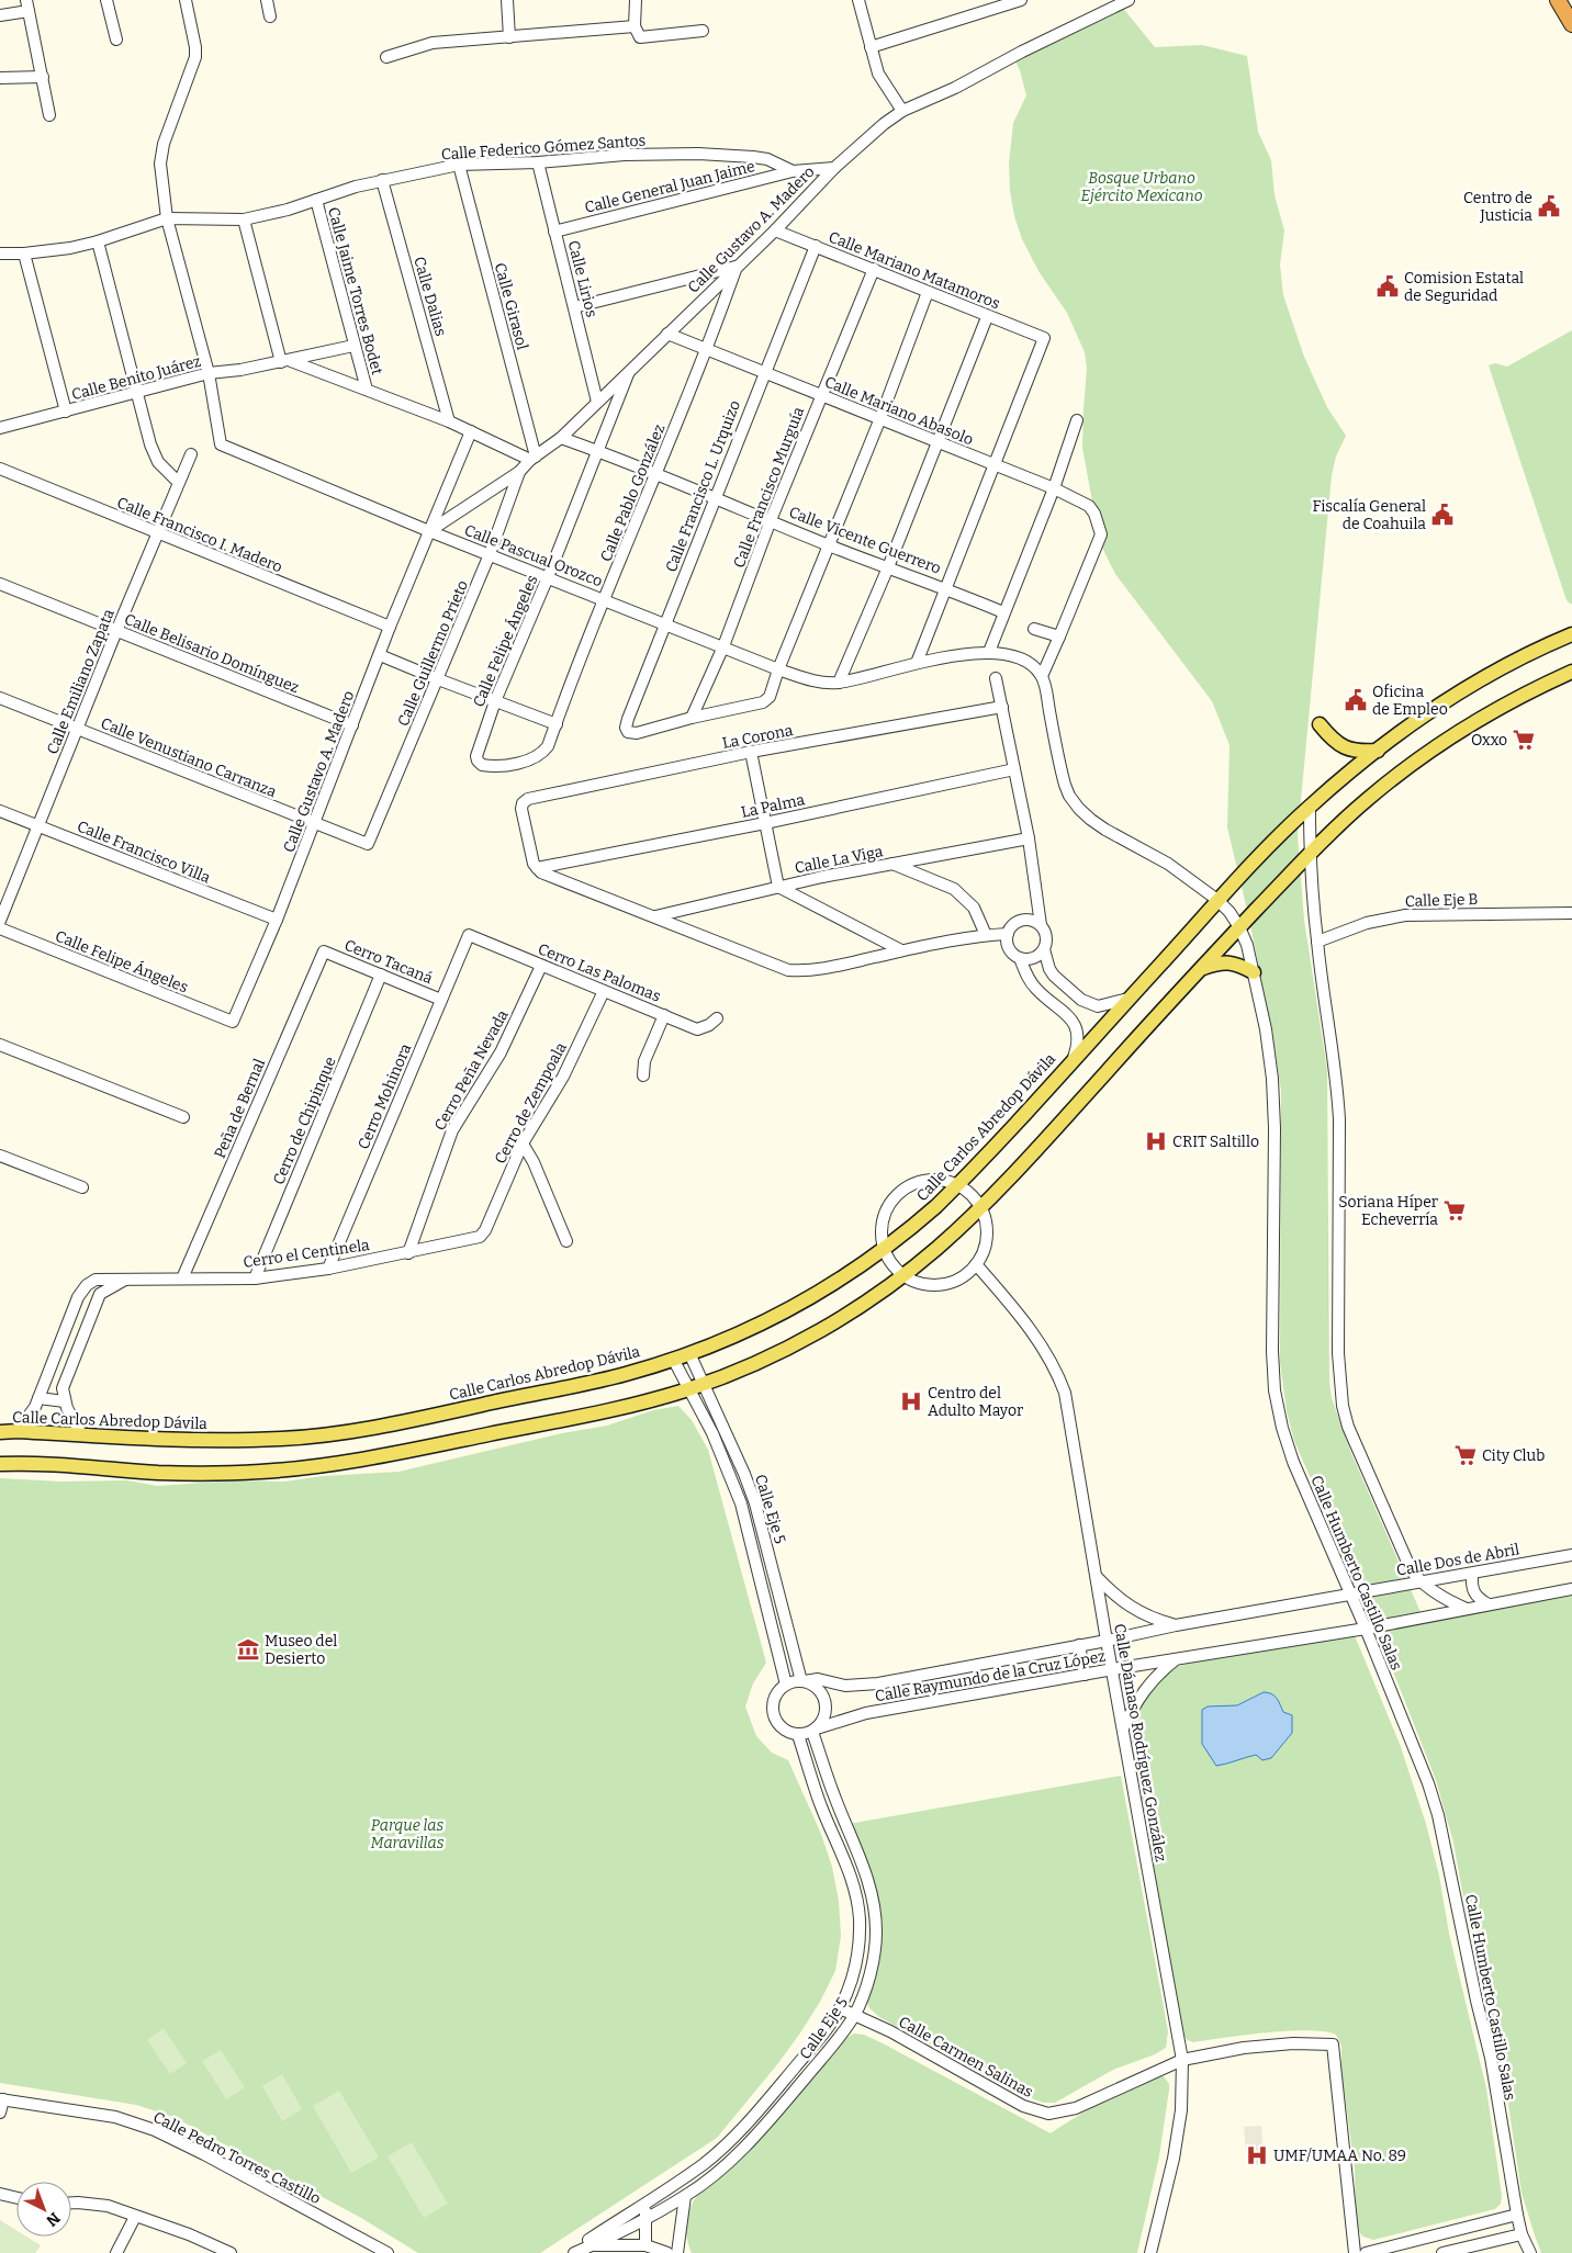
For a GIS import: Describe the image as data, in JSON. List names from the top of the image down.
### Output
{
  "streets": {
    "main road": ["Calle Carlos Abredop Dávila"],
    "street": [
      "Calle Federico Gómez Santos",
      "Calle General Juan Jaime",
      "Calle Gustavo A. Madero",
      "Calle Mariano Matamoros",
      "Calle Lirios",
      "Calle Jaime Torres Bodet",
      "Calle Dalias",
      "Calle Girasol",
      "Calle Benito Juárez",
      "Calle Mariano Abasolo",
      "Calle Francisco L. Urquizo",
      "Calle Francisco Murguía",
      "Calle Pablo González",
      "Calle Francisco I. Madero",
      "Calle Vicente Guerrero",
      "Calle Pascual Orozco",
      "Calle Felipe Ángeles",
      "Calle Belisario Domínguez",
      "Calle Guillermo Prieto",
      "Calle Emiliano Zapata",
      "La Corona",
      "Calle Venustiano Carranza",
      "La Palma",
      "Calle Francisco Villa",
      "Calle La Viga",
      "Calle Eje B",
      "Cerro Tacaná",
      "Cerro Las Palomas",
      "Cerro Peña Nevada",
      "Cerro Mohinora",
      "Cerro de Zempoala",
      "Peña de Bernal",
      "Cerro de Chipinque",
      "Cerro el Centinela",
      "Calle Eje 5",
      "Calle Dos de Abril",
      "Calle Humberto Castillo Salas",
      "Calle Raymundo de la Cruz López",
      "Calle Dámaso Rodríguez González",
      "Calle Carmen Salinas",
      "Calle Pedro Torres Castillo"
    ]
  },
  "crossings": [
    ["Calle Federico Gómez Santos", "Calle General Juan Jaime"],
    ["Calle Federico Gómez Santos", "Calle Gustavo A. Madero"],
    ["Calle Federico Gómez Santos", "Calle Lirios"],
    ["Calle Federico Gómez Santos", "Calle Jaime Torres Bodet"],
    ["Calle Federico Gómez Santos", "Calle Dalias"],
    ["Calle Federico Gómez Santos", "Calle Girasol"],
    ["Calle General Juan Jaime", "Calle Lirios"],
    ["Calle Gustavo A. Madero", "Calle Mariano Matamoros"],
    ["Calle Gustavo A. Madero", "Calle Lirios"],
    ["Calle Gustavo A. Madero", "Calle Girasol"],
    ["Calle Gustavo A. Madero", "Calle Mariano Abasolo"],
    ["Calle Gustavo A. Madero", "Calle Pablo González"],
    ["Calle Gustavo A. Madero", "Calle Francisco I. Madero"],
    ["Calle Gustavo A. Madero", "Calle Vicente Guerrero"],
    ["Calle Gustavo A. Madero", "Calle Pascual Orozco"],
    ["Calle Gustavo A. Madero", "Calle Felipe Ángeles"],
    ["Calle Gustavo A. Madero", "Calle Belisario Domínguez"],
    ["Calle Gustavo A. Madero", "Calle Guillermo Prieto"],
    ["Calle Gustavo A. Madero", "Calle Venustiano Carranza"],
    ["Calle Gustavo A. Madero", "Calle Francisco Villa"],
    ["Calle Mariano Matamoros", "Calle Mariano Abasolo"],
    ["Calle Mariano Matamoros", "Calle Francisco L. Urquizo"],
    ["Calle Mariano Matamoros", "Calle Francisco Murguía"],
    ["Calle Jaime Torres Bodet", "Calle Benito Juárez"],
    ["Calle Benito Juárez", "Calle Pascual Orozco"],
    ["Calle Mariano Abasolo", "Calle Francisco L. Urquizo"],
    ["Calle Mariano Abasolo", "Calle Francisco Murguía"],
    ["Calle Mariano Abasolo", "Calle Pablo González"],
    ["Calle Francisco L. Urquizo", "Calle Francisco Murguía"],
    ["Calle Francisco L. Urquizo", "Calle Vicente Guerrero"],
    ["Calle Francisco L. Urquizo", "Calle Pascual Orozco"],
    ["Calle Francisco Murguía", "Calle Vicente Guerrero"],
    ["Calle Francisco Murguía", "Calle Pascual Orozco"],
    ["Calle Pablo González", "Calle Vicente Guerrero"],
    ["Calle Pablo González", "Calle Pascual Orozco"],
    ["Calle Pablo González", "Calle Felipe Ángeles"],
    ["Calle Francisco I. Madero", "Calle Emiliano Zapata"],
    ["Calle Vicente Guerrero", "Calle Felipe Ángeles"],
    ["Calle Pascual Orozco", "Calle Felipe Ángeles"],
    ["Calle Pascual Orozco", "Calle Guillermo Prieto"],
    ["Calle Belisario Domínguez", "Calle Emiliano Zapata"],
    ["Calle Guillermo Prieto", "Calle Venustiano Carranza"],
    ["Calle Emiliano Zapata", "Calle Venustiano Carranza"],
    ["Calle Emiliano Zapata", "Calle Francisco Villa"],
    ["La Corona", "La Palma"],
    ["Cerro Tacaná", "Cerro Mohinora"],
    ["Cerro Tacaná", "Peña de Bernal"],
    ["Cerro Tacaná", "Cerro de Chipinque"],
    ["Cerro Las Palomas", "Cerro Peña Nevada"],
    ["Cerro Las Palomas", "Cerro Mohinora"],
    ["Cerro Las Palomas", "Cerro de Zempoala"],
    ["Cerro Peña Nevada", "Cerro el Centinela"],
    ["Cerro Mohinora", "Cerro el Centinela"],
    ["Cerro de Zempoala", "Cerro el Centinela"],
    ["Peña de Bernal", "Cerro el Centinela"],
    ["Cerro de Chipinque", "Cerro el Centinela"],
    ["Calle Carlos Abredop Dávila", "Calle Eje 5"],
    ["Calle Carlos Abredop Dávila", "Calle Humberto Castillo Salas"],
    ["Calle Eje 5", "Calle Raymundo de la Cruz López"],
    ["Calle Eje 5", "Calle Carmen Salinas"],
    ["Calle Dos de Abril", "Calle Humberto Castillo Salas"],
    ["Calle Dos de Abril", "Calle Raymundo de la Cruz López"],
    ["Calle Humberto Castillo Salas", "Calle Raymundo de la Cruz López"],
    ["Calle Raymundo de la Cruz López", "Calle Dámaso Rodríguez González"],
    ["Calle Dámaso Rodríguez González", "Calle Carmen Salinas"]
  ],
  "parks": ["Bosque Urbano Ejército Mexicano", "Parque las Maravillas"],
  "places": {
    "public building": [
      "Centro de Justicia",
      "Comision Estatal de Seguridad",
      "Fiscalía General de Coahuila",
      "Oficina de Empleo"
    ],
    "supermarket": ["Oxxo", "Soriana Híper Echeverría", "City Club"],
    "hospital": ["CRIT Saltillo", "Centro del Adulto Mayor", "UMF/UMAA No. 89"],
    "museum": ["Museo del Desierto"]
  },
  "north": "bottom right"
}
